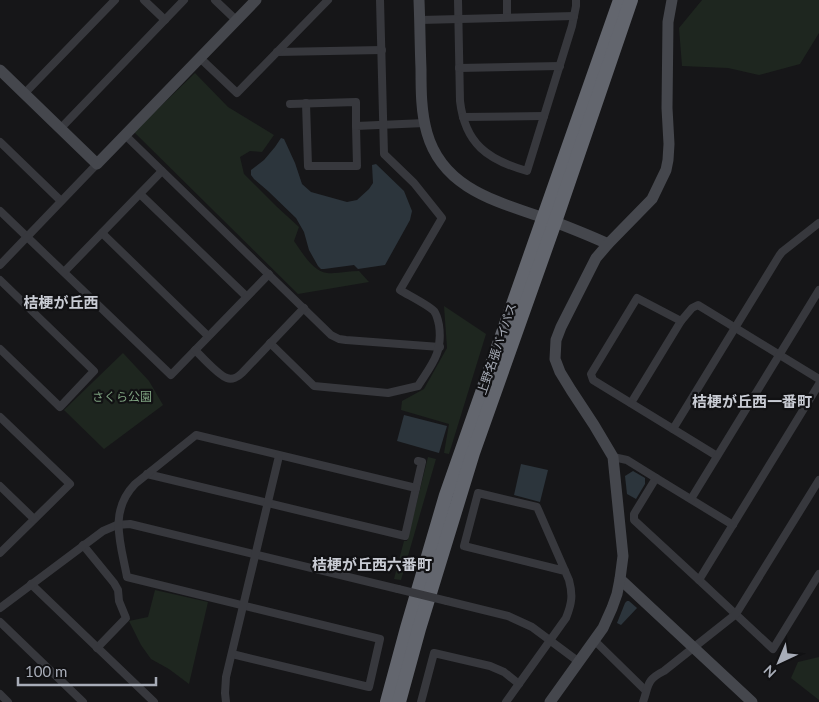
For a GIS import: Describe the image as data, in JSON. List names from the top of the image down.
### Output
{
  "streets": {
    "highway": ["上野名張バイパス"]
  },
  "districts": ["桔梗が丘西", "桔梗が丘西一番町", "桔梗が丘西六番町"],
  "parks": ["さくら公園"],
  "scale_bar": "100 m",
  "north": "bottom left"
}
